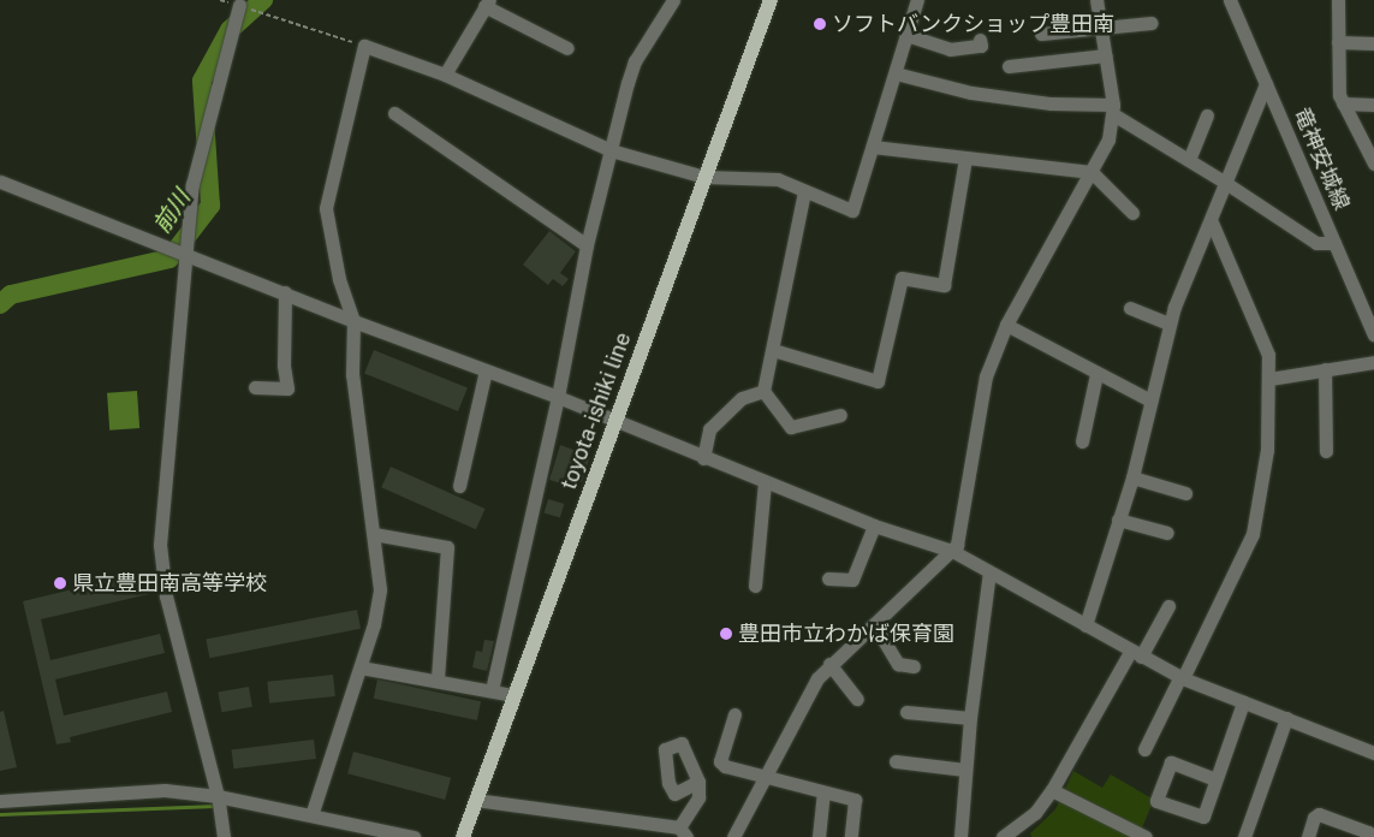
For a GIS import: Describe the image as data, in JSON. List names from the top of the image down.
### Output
{
  "streets": {
    "main road": ["toyota-ishiki line"],
    "street": ["竜神安城線"]
  },
  "water": ["前川"],
  "places": ["ソフトバンクショップ豊田南", "県立豊田南高等学校", "豊田市立わかば保育園"]
}
